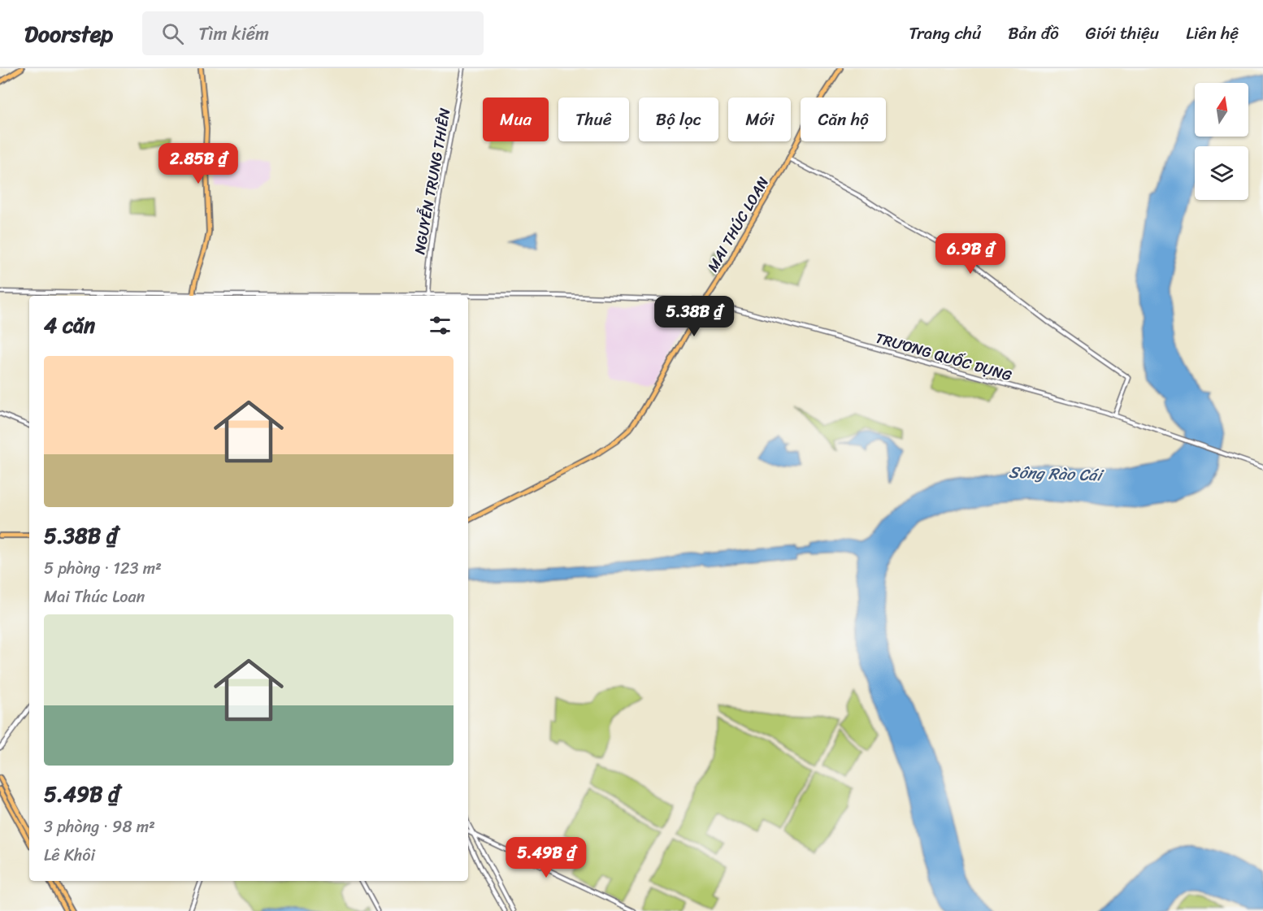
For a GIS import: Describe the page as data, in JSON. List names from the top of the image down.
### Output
{
  "streets": {
    "main road": ["MAI THÚC LOAN"],
    "street": ["NGUYỄN TRUNG THIÊN", "TRƯƠNG QUỐC DỤNG"]
  },
  "crossings": [
    ["MAI THÚC LOAN", "TRƯƠNG QUỐC DỤNG"]
  ],
  "water": ["Sông Rào Cái"],
  "north": "top",
  "page": {
    "header": "Doorstep",
    "search": "Tìm kiếm",
    "nav": [
      "Trang chủ",
      "Bản đồ",
      "Giới thiệu",
      "Liên hệ"
    ],
    "chip": [
      "Mua",
      "Thuê",
      "Bộ lọc",
      "Mới",
      "Căn hộ"
    ],
    "price": [
      "2.85B ₫",
      "6.9B ₫",
      "5.38B ₫",
      "5.49B ₫"
    ],
    "heading": "4 căn",
    "list": [
      {
        "name": "5.38B ₫",
        "note": "5 phòng · 123 m² · Mai Thúc Loan"
      },
      {
        "name": "5.49B ₫",
        "note": "3 phòng · 98 m² · Lê Khôi"
      }
    ]
  }
}
